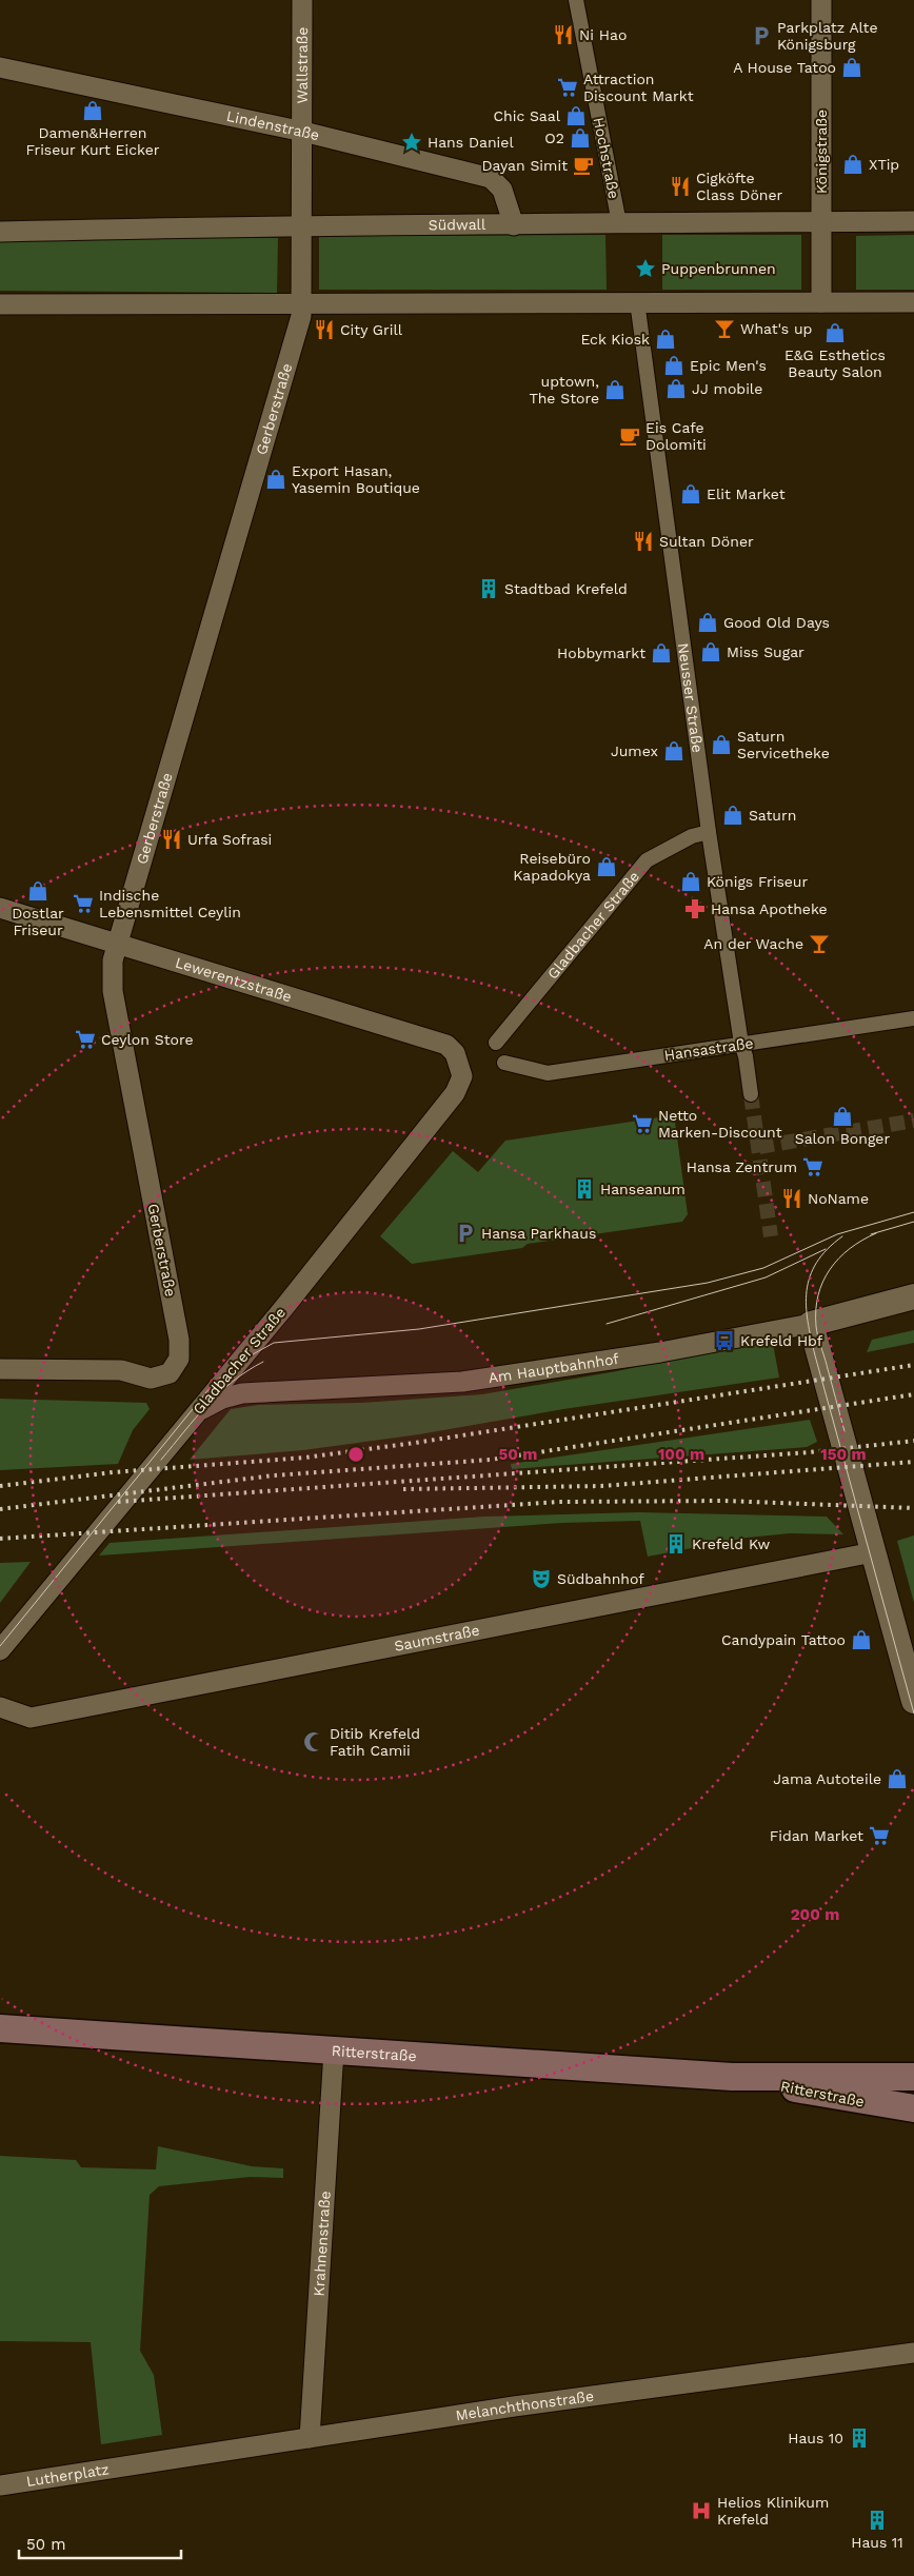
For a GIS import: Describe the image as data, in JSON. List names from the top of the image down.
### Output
{
  "streets": {
    "main road": ["Ritterstraße"],
    "street": [
      "Wallstraße",
      "Lindenstraße",
      "Königstraße",
      "Hochstraße",
      "Südwall",
      "Gerberstraße",
      "Neusser Straße",
      "Gladbacher Straße",
      "Lewerentzstraße",
      "Hansastraße",
      "Am Hauptbahnhof",
      "Saumstraße",
      "Krahnenstraße",
      "Melanchthonstraße",
      "Lutherplatz"
    ]
  },
  "crossings": [
    ["Wallstraße", "Lindenstraße"],
    ["Wallstraße", "Südwall"],
    ["Wallstraße", "Gerberstraße"],
    ["Lindenstraße", "Südwall"],
    ["Königstraße", "Südwall"],
    ["Hochstraße", "Südwall"],
    ["Südwall", "Gerberstraße"],
    ["Gerberstraße", "Lewerentzstraße"],
    ["Neusser Straße", "Gladbacher Straße"],
    ["Neusser Straße", "Hansastraße"],
    ["Gladbacher Straße", "Lewerentzstraße"],
    ["Gladbacher Straße", "Am Hauptbahnhof"],
    ["Ritterstraße", "Krahnenstraße"],
    ["Krahnenstraße", "Melanchthonstraße"],
    ["Melanchthonstraße", "Lutherplatz"]
  ],
  "places": {
    "restaurant": [
      "Ni Hao",
      "Cigköfte Class Döner",
      "City Grill",
      "Sultan Döner",
      "Urfa Sofrasi",
      "NoName"
    ],
    "parking": ["Parkplatz Alte Königsburg", "Hansa Parkhaus"],
    "shop": [
      "A House Tatoo",
      "Damen&Herren Friseur Kurt Eicker",
      "Chic Saal",
      "O2",
      "XTip",
      "E&G Esthetics Beauty Salon",
      "Eck Kiosk",
      "Epic Men's",
      "JJ mobile",
      "uptown, The Store",
      "Export Hasan, Yasemin Boutique",
      "Elit Market",
      "Good Old Days",
      "Miss Sugar",
      "Hobbymarkt",
      "Saturn Servicetheke",
      "Jumex",
      "Saturn",
      "Reisebüro Kapadokya",
      "Königs Friseur",
      "Dostlar Friseur",
      "Salon Bonger",
      "Candypain Tattoo",
      "Jama Autoteile"
    ],
    "supermarket": [
      "Attraction Discount Markt",
      "Indische Lebensmittel Ceylin",
      "Ceylon Store",
      "Netto Marken-Discount",
      "Hansa Zentrum",
      "Fidan Market"
    ],
    "place": ["Hans Daniel", "Puppenbrunnen"],
    "cafe": ["Dayan Simit", "Eis Cafe Dolomiti"],
    "bar": ["What's up", "An der Wache"],
    "building": [
      "Stadtbad Krefeld",
      "Hanseanum",
      "Krefeld Kw",
      "Haus 10",
      "Haus 11"
    ],
    "pharmacy": ["Hansa Apotheke"],
    "bus stop": ["Krefeld Hbf"],
    "theatre": ["Südbahnhof"],
    "mosque": ["Ditib Krefeld Fatih Camii"],
    "hospital": ["Helios Klinikum Krefeld"]
  },
  "scale_bar": "50 m",
  "rings": [
    "50 m",
    "100 m",
    "150 m",
    "200 m"
  ]
}
